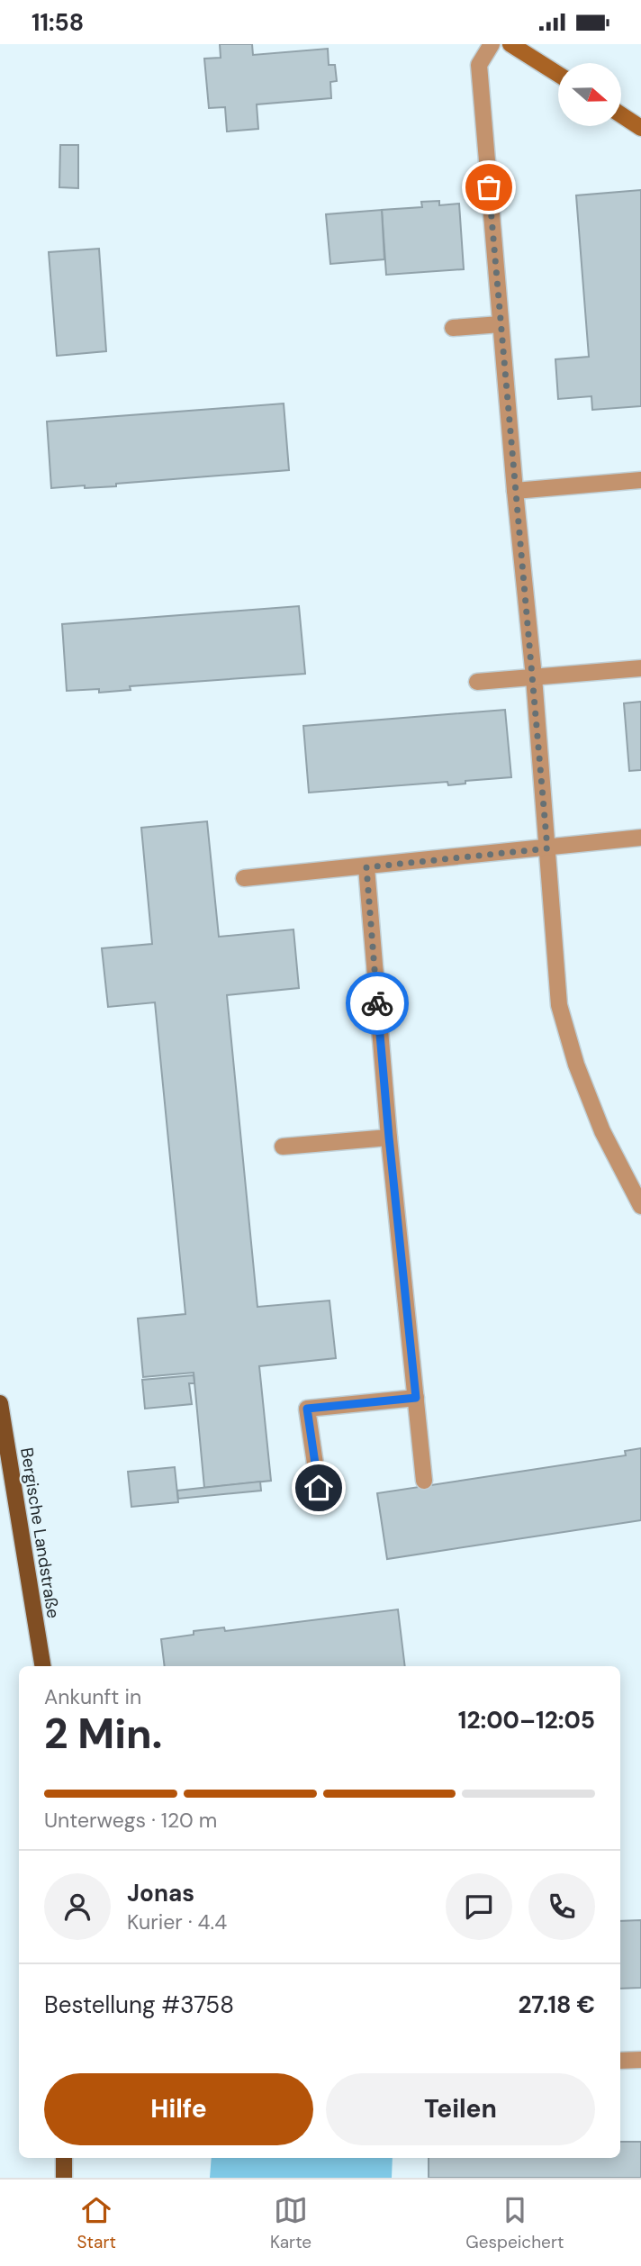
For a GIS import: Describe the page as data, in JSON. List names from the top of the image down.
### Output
{
  "streets": {
    "main road": ["Bergische Landstraße"]
  },
  "north": "right",
  "page": {
    "status": "11:58",
    "heading": ["2 Min.", "Ankunft in", "12:00–12:05"],
    "panel": [
      "Jonas",
      "Kurier · 4.4",
      "Bestellung #3758",
      "27.18 €"
    ],
    "bar": "Unterwegs · 120 m",
    "buttons": ["Hilfe", "Teilen"],
    "tabs": ["Start", "Karte", "Gespeichert"]
  }
}
